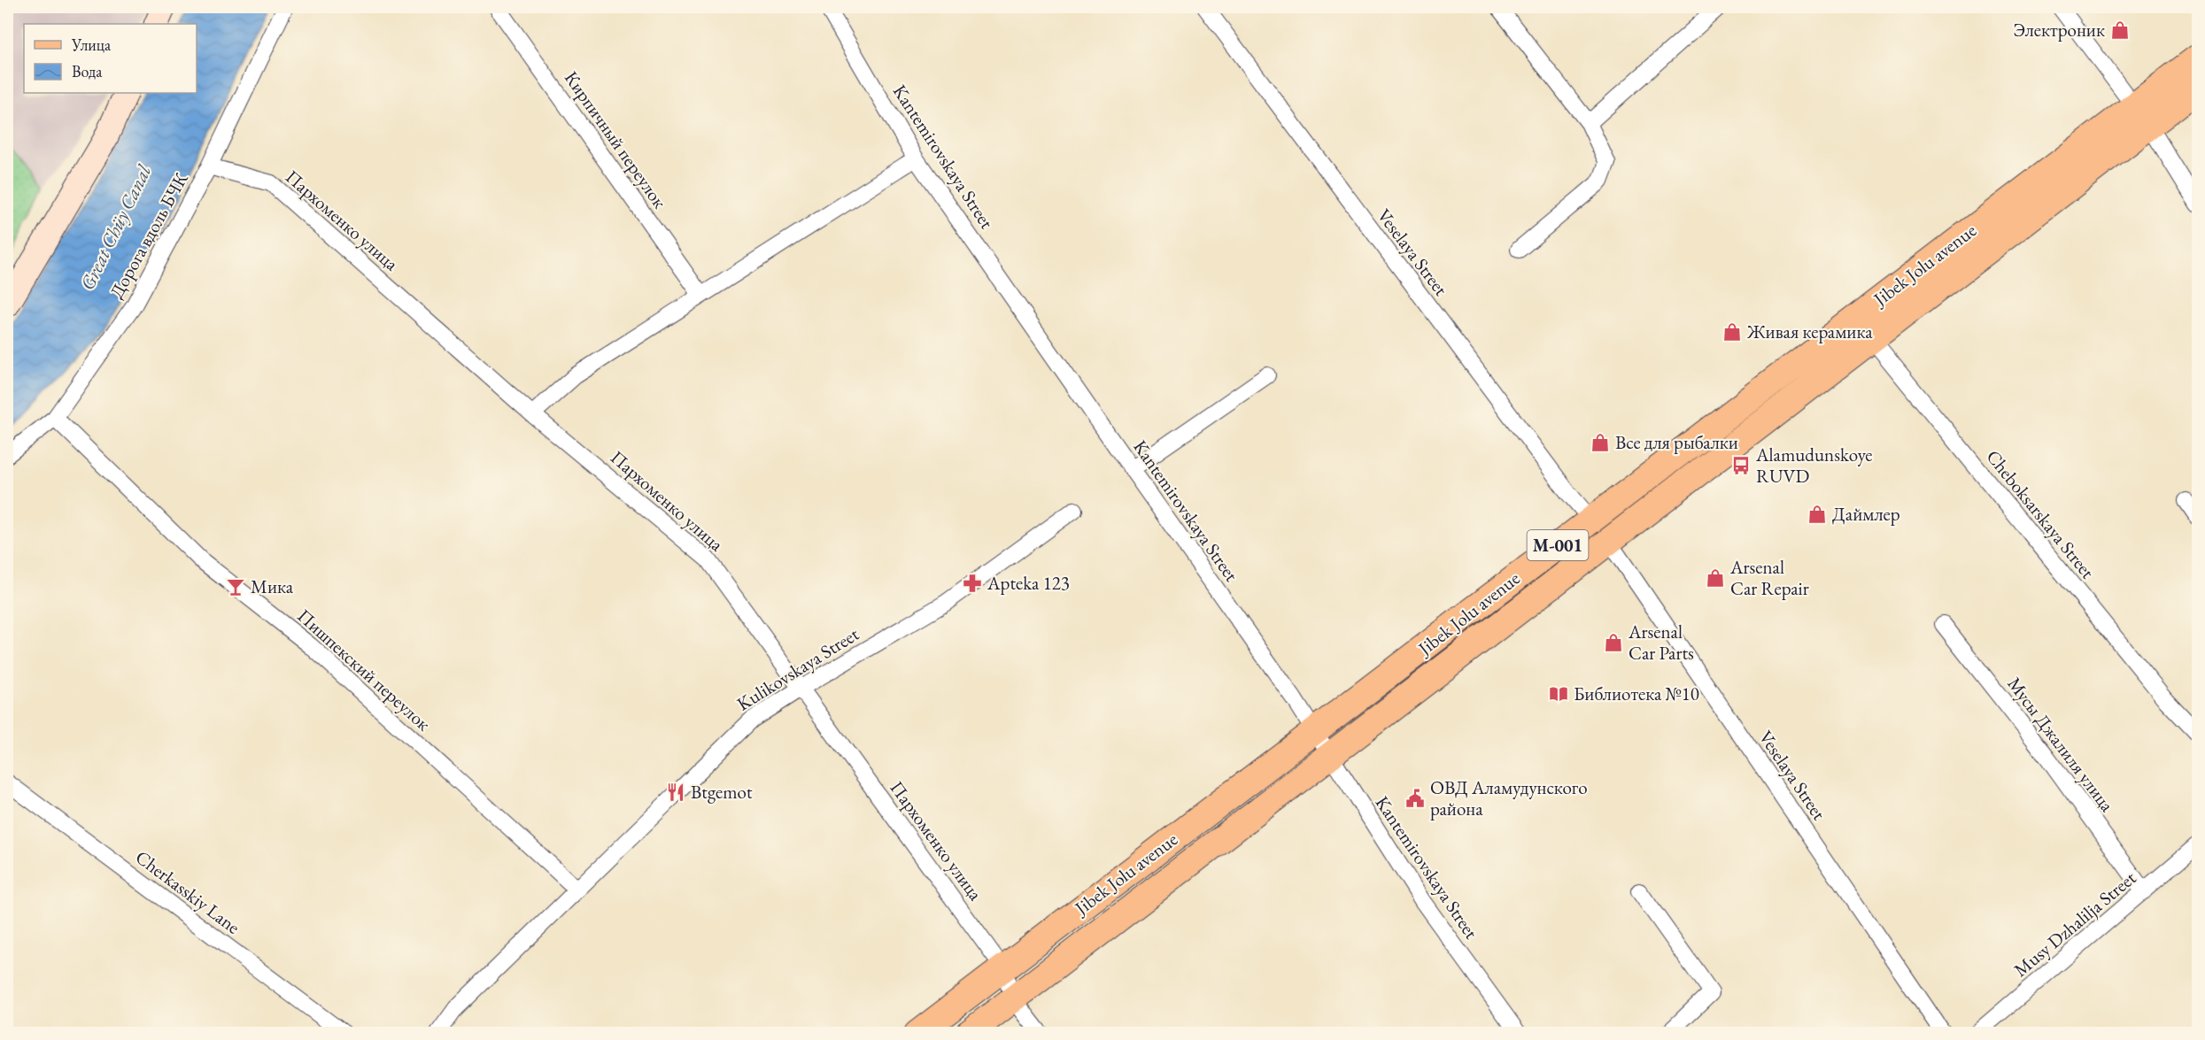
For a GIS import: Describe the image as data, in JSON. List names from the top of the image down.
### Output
{
  "streets": {
    "main road": ["Jibek Jolu avenue", "М-001"],
    "street": [
      "Кирпичный переулок",
      "Kantemirovskaya Street",
      "Пархоменко улица",
      "Дорога вдоль БЧК",
      "Veselaya Street",
      "Cheboksarskaya Street",
      "Kulikovskaya Street",
      "Пишпекский переулок",
      "Мусы Джалиля улица",
      "Cherkasskiy Lane",
      "Musy Dzhalilja Street"
    ]
  },
  "crossings": [
    ["Kantemirovskaya Street", "Jibek Jolu avenue"],
    ["Пархоменко улица", "Дорога вдоль БЧК"],
    ["Пархоменко улица", "Jibek Jolu avenue"],
    ["Пархоменко улица", "Kulikovskaya Street"],
    ["Дорога вдоль БЧК", "Пишпекский переулок"],
    ["Veselaya Street", "Jibek Jolu avenue"],
    ["Jibek Jolu avenue", "Cheboksarskaya Street"],
    ["Kulikovskaya Street", "Пишпекский переулок"],
    ["Мусы Джалиля улица", "Musy Dzhalilja Street"]
  ],
  "water": ["Great Chüy Canal"],
  "places": {
    "shop": [
      "Электроник",
      "Живая керамика",
      "Все для рыбалки",
      "Даймлер",
      "Arsenal Car Repair",
      "Arsenal Car Parts"
    ],
    "bus stop": ["Alamudunskoye RUVD"],
    "pharmacy": ["Apteka 123"],
    "bar": ["Мика"],
    "library": ["Библиотека №10"],
    "restaurant": ["Btgemot"],
    "public building": ["ОВД Аламудунского района"]
  },
  "legend": ["Улица", "Вода"]
}
